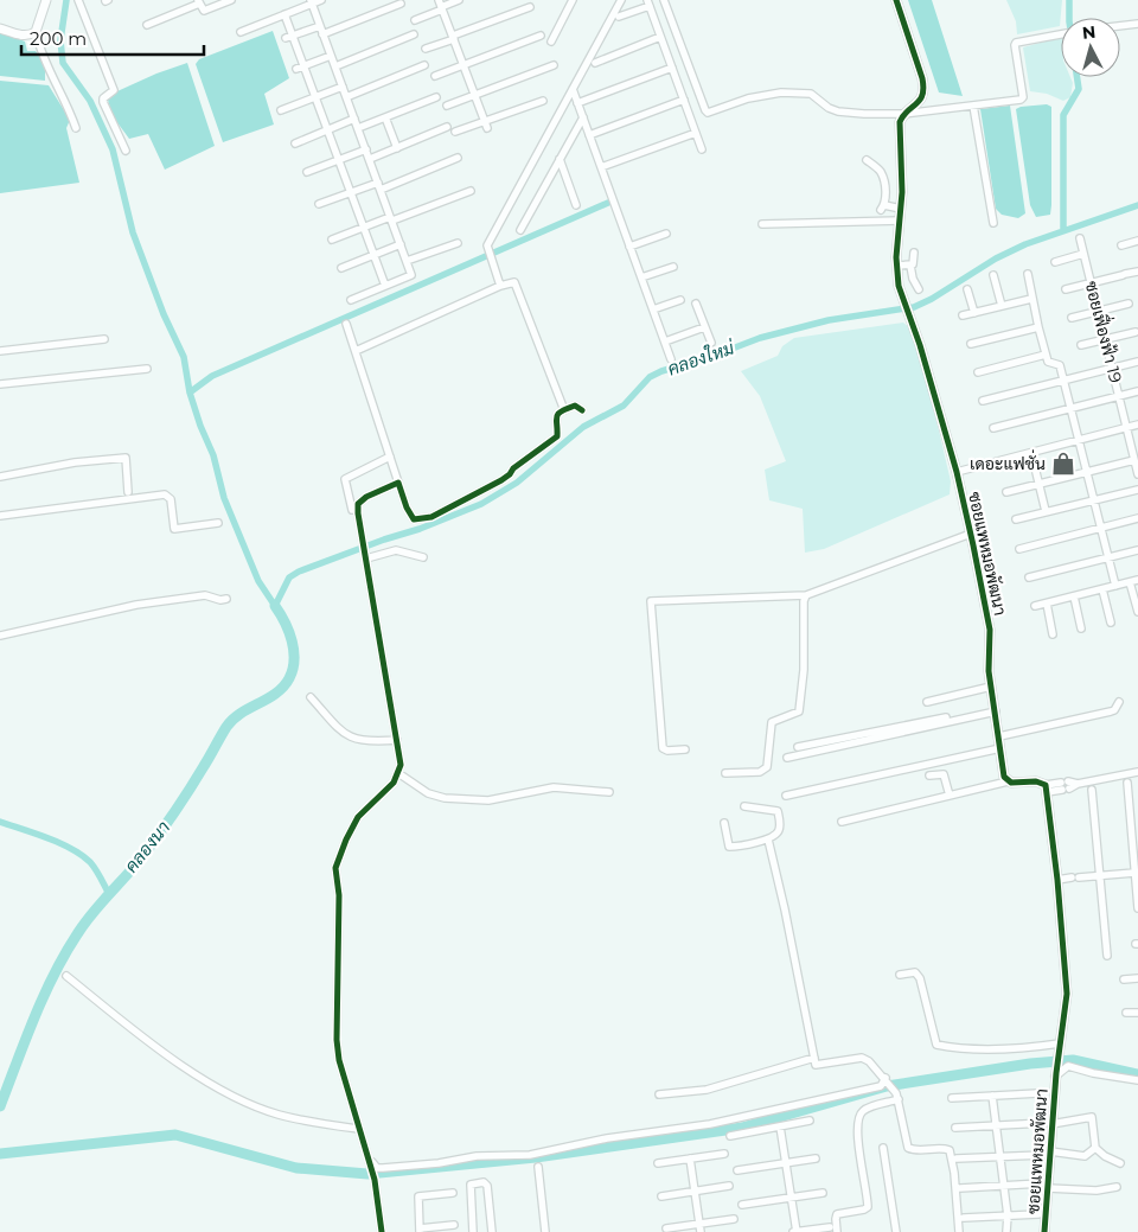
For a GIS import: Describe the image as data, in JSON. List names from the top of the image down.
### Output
{
  "streets": {
    "street": ["ซอยเฟื่องฟ้า 19", "ซอยแพหมอพัฒนา"]
  },
  "water": ["คลองใหม่", "คลองนา"],
  "places": {
    "shop": ["เดอะแฟชั่น"]
  },
  "scale_bar": "200 m",
  "north": "top"
}
